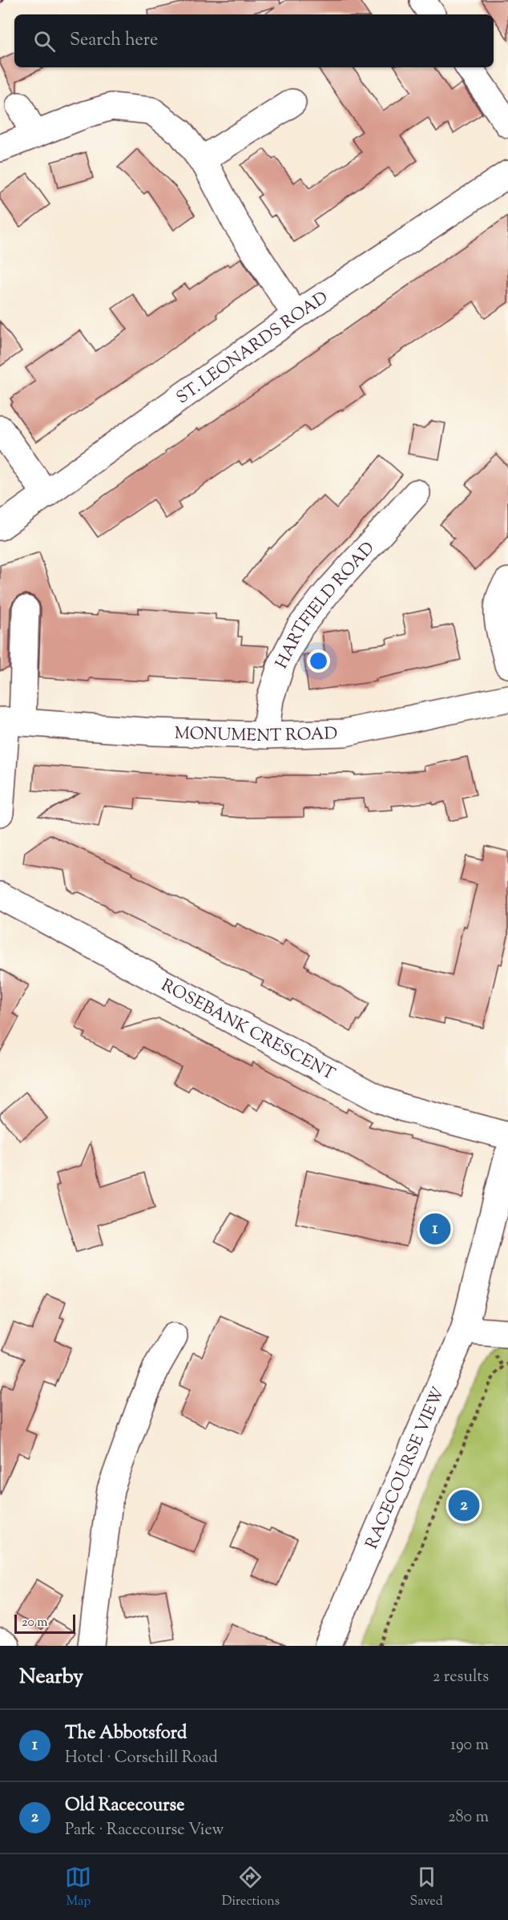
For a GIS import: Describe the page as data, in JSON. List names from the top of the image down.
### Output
{
  "streets": {
    "street": [
      "ST. LEONARDS ROAD",
      "HARTFIELD ROAD",
      "MONUMENT ROAD",
      "ROSEBANK CRESCENT",
      "RACECOURSE VIEW"
    ]
  },
  "crossings": [
    ["HARTFIELD ROAD", "MONUMENT ROAD"]
  ],
  "scale_bar": "20 m",
  "page": {
    "search": "Search here",
    "pins": ["1", "2"],
    "scale": "20 m",
    "heading": ["Nearby", "2 results"],
    "list": [
      {
        "mark": "1",
        "name": "The Abbotsford",
        "note": "Hotel · Corsehill Road",
        "value": "190 m"
      },
      {
        "mark": "2",
        "name": "Old Racecourse",
        "note": "Park · Racecourse View",
        "value": "280 m"
      }
    ],
    "nav": ["Map", "Directions", "Saved"]
  }
}
